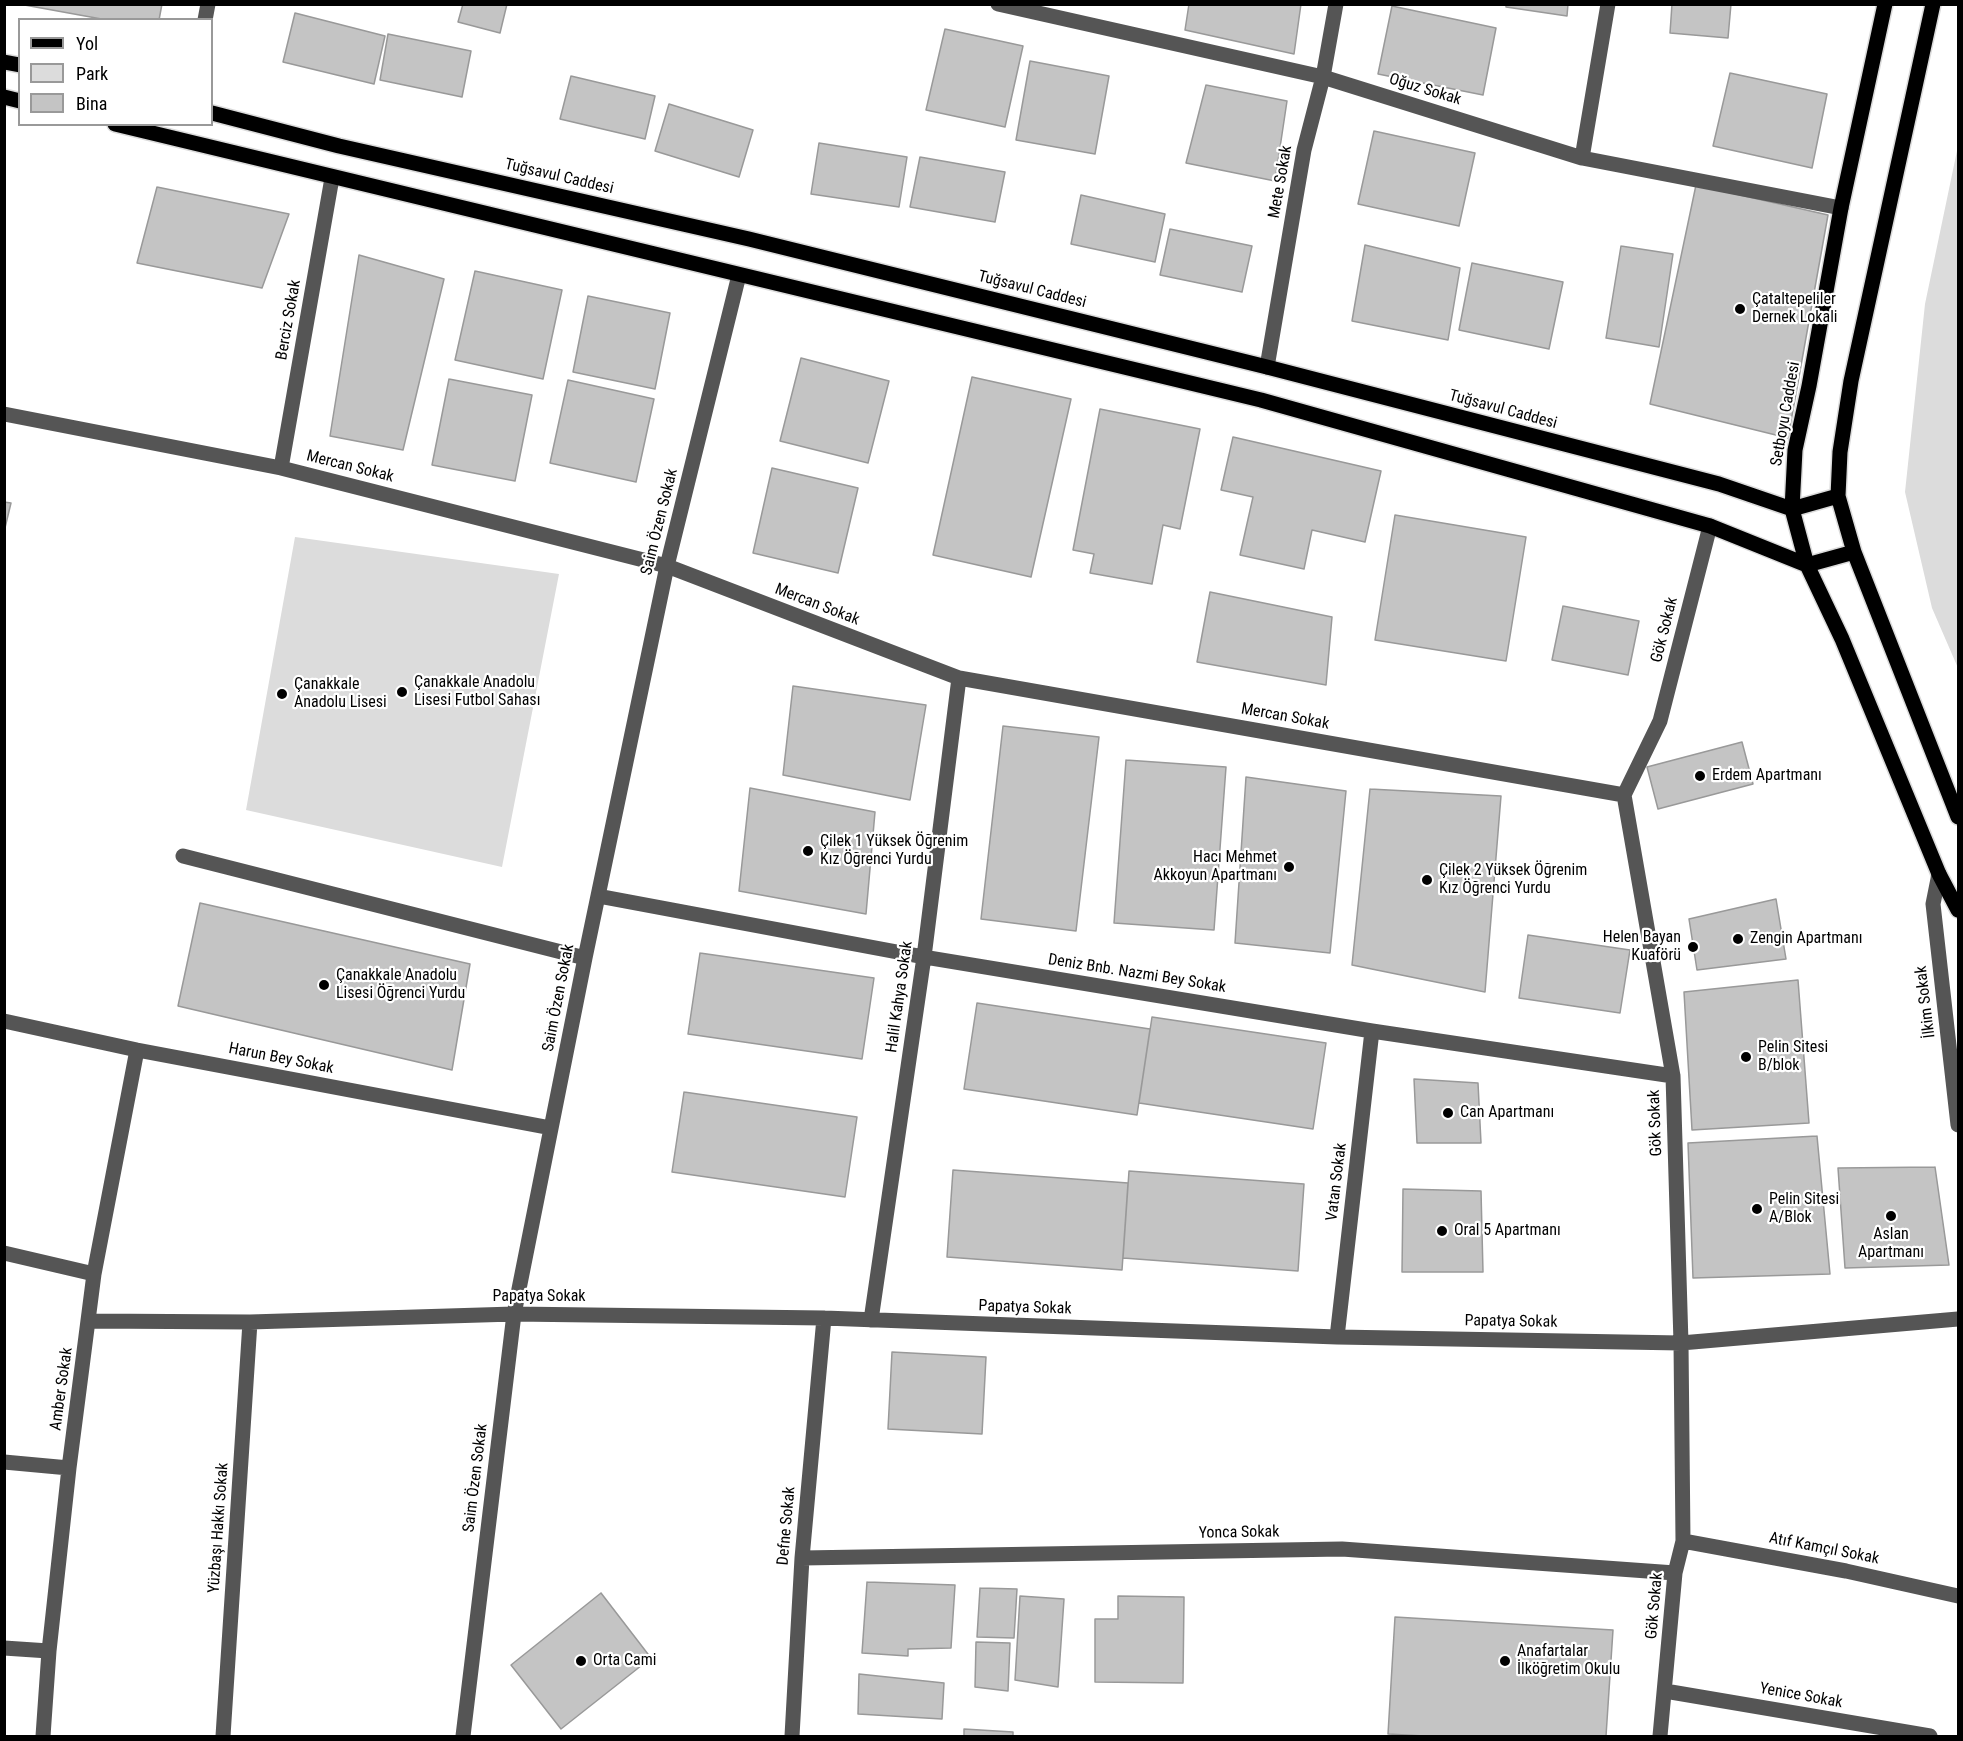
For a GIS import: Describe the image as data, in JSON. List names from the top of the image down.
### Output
{
  "streets": {
    "main road": ["Tuğsavul Caddesi", "Setboyu Caddesi"],
    "street": [
      "Oğuz Sokak",
      "Mete Sokak",
      "Berciz Sokak",
      "Mercan Sokak",
      "Saim Özen Sokak",
      "Gök Sokak",
      "Deniz Bnb. Nazmi Bey Sokak",
      "Halil Kahya Sokak",
      "İlkim Sokak",
      "Harun Bey Sokak",
      "Vatan Sokak",
      "Papatya Sokak",
      "Amber Sokak",
      "Defne Sokak",
      "Yüzbaşı Hakkı Sokak",
      "Yonca Sokak",
      "Atıf Kamçıl Sokak",
      "Yenice Sokak"
    ]
  },
  "crossings": [
    ["Oğuz Sokak", "Mete Sokak"],
    ["Oğuz Sokak", "Setboyu Caddesi"],
    ["Tuğsavul Caddesi", "Mete Sokak"],
    ["Tuğsavul Caddesi", "Setboyu Caddesi"],
    ["Berciz Sokak", "Mercan Sokak"],
    ["Setboyu Caddesi", "İlkim Sokak"],
    ["Mercan Sokak", "Saim Özen Sokak"],
    ["Mercan Sokak", "Gök Sokak"],
    ["Mercan Sokak", "Halil Kahya Sokak"],
    ["Saim Özen Sokak", "Deniz Bnb. Nazmi Bey Sokak"],
    ["Saim Özen Sokak", "Harun Bey Sokak"],
    ["Saim Özen Sokak", "Papatya Sokak"],
    ["Gök Sokak", "Deniz Bnb. Nazmi Bey Sokak"],
    ["Gök Sokak", "Papatya Sokak"],
    ["Gök Sokak", "Yonca Sokak"],
    ["Gök Sokak", "Atıf Kamçıl Sokak"],
    ["Gök Sokak", "Yenice Sokak"],
    ["Deniz Bnb. Nazmi Bey Sokak", "Halil Kahya Sokak"],
    ["Deniz Bnb. Nazmi Bey Sokak", "Vatan Sokak"],
    ["Halil Kahya Sokak", "Papatya Sokak"],
    ["Harun Bey Sokak", "Amber Sokak"],
    ["Vatan Sokak", "Papatya Sokak"],
    ["Papatya Sokak", "Amber Sokak"],
    ["Papatya Sokak", "Defne Sokak"],
    ["Papatya Sokak", "Yüzbaşı Hakkı Sokak"],
    ["Defne Sokak", "Yonca Sokak"]
  ],
  "places": [
    "Çataltepeliler Dernek Lokali",
    "Çanakkale Anadolu Lisesi Futbol Sahası",
    "Çanakkale Anadolu Lisesi",
    "Erdem Apartmanı",
    "Çilek 1 Yüksek Öğrenim Kız Öğrenci Yurdu",
    "Hacı Mehmet Akkoyun Apartmanı",
    "Çilek 2 Yüksek Öğrenim Kız Öğrenci Yurdu",
    "Zengin Apartmanı",
    "Helen Bayan Kuaförü",
    "Çanakkale Anadolu Lisesi Öğrenci Yurdu",
    "Pelin Sitesi B/blok",
    "Can Apartmanı",
    "Pelin Sitesi A/Blok",
    "Aslan Apartmanı",
    "Oral 5 Apartmanı",
    "Orta Cami",
    "Anafartalar İlköğretim Okulu"
  ],
  "legend": ["Yol", "Park", "Bina"]
}
